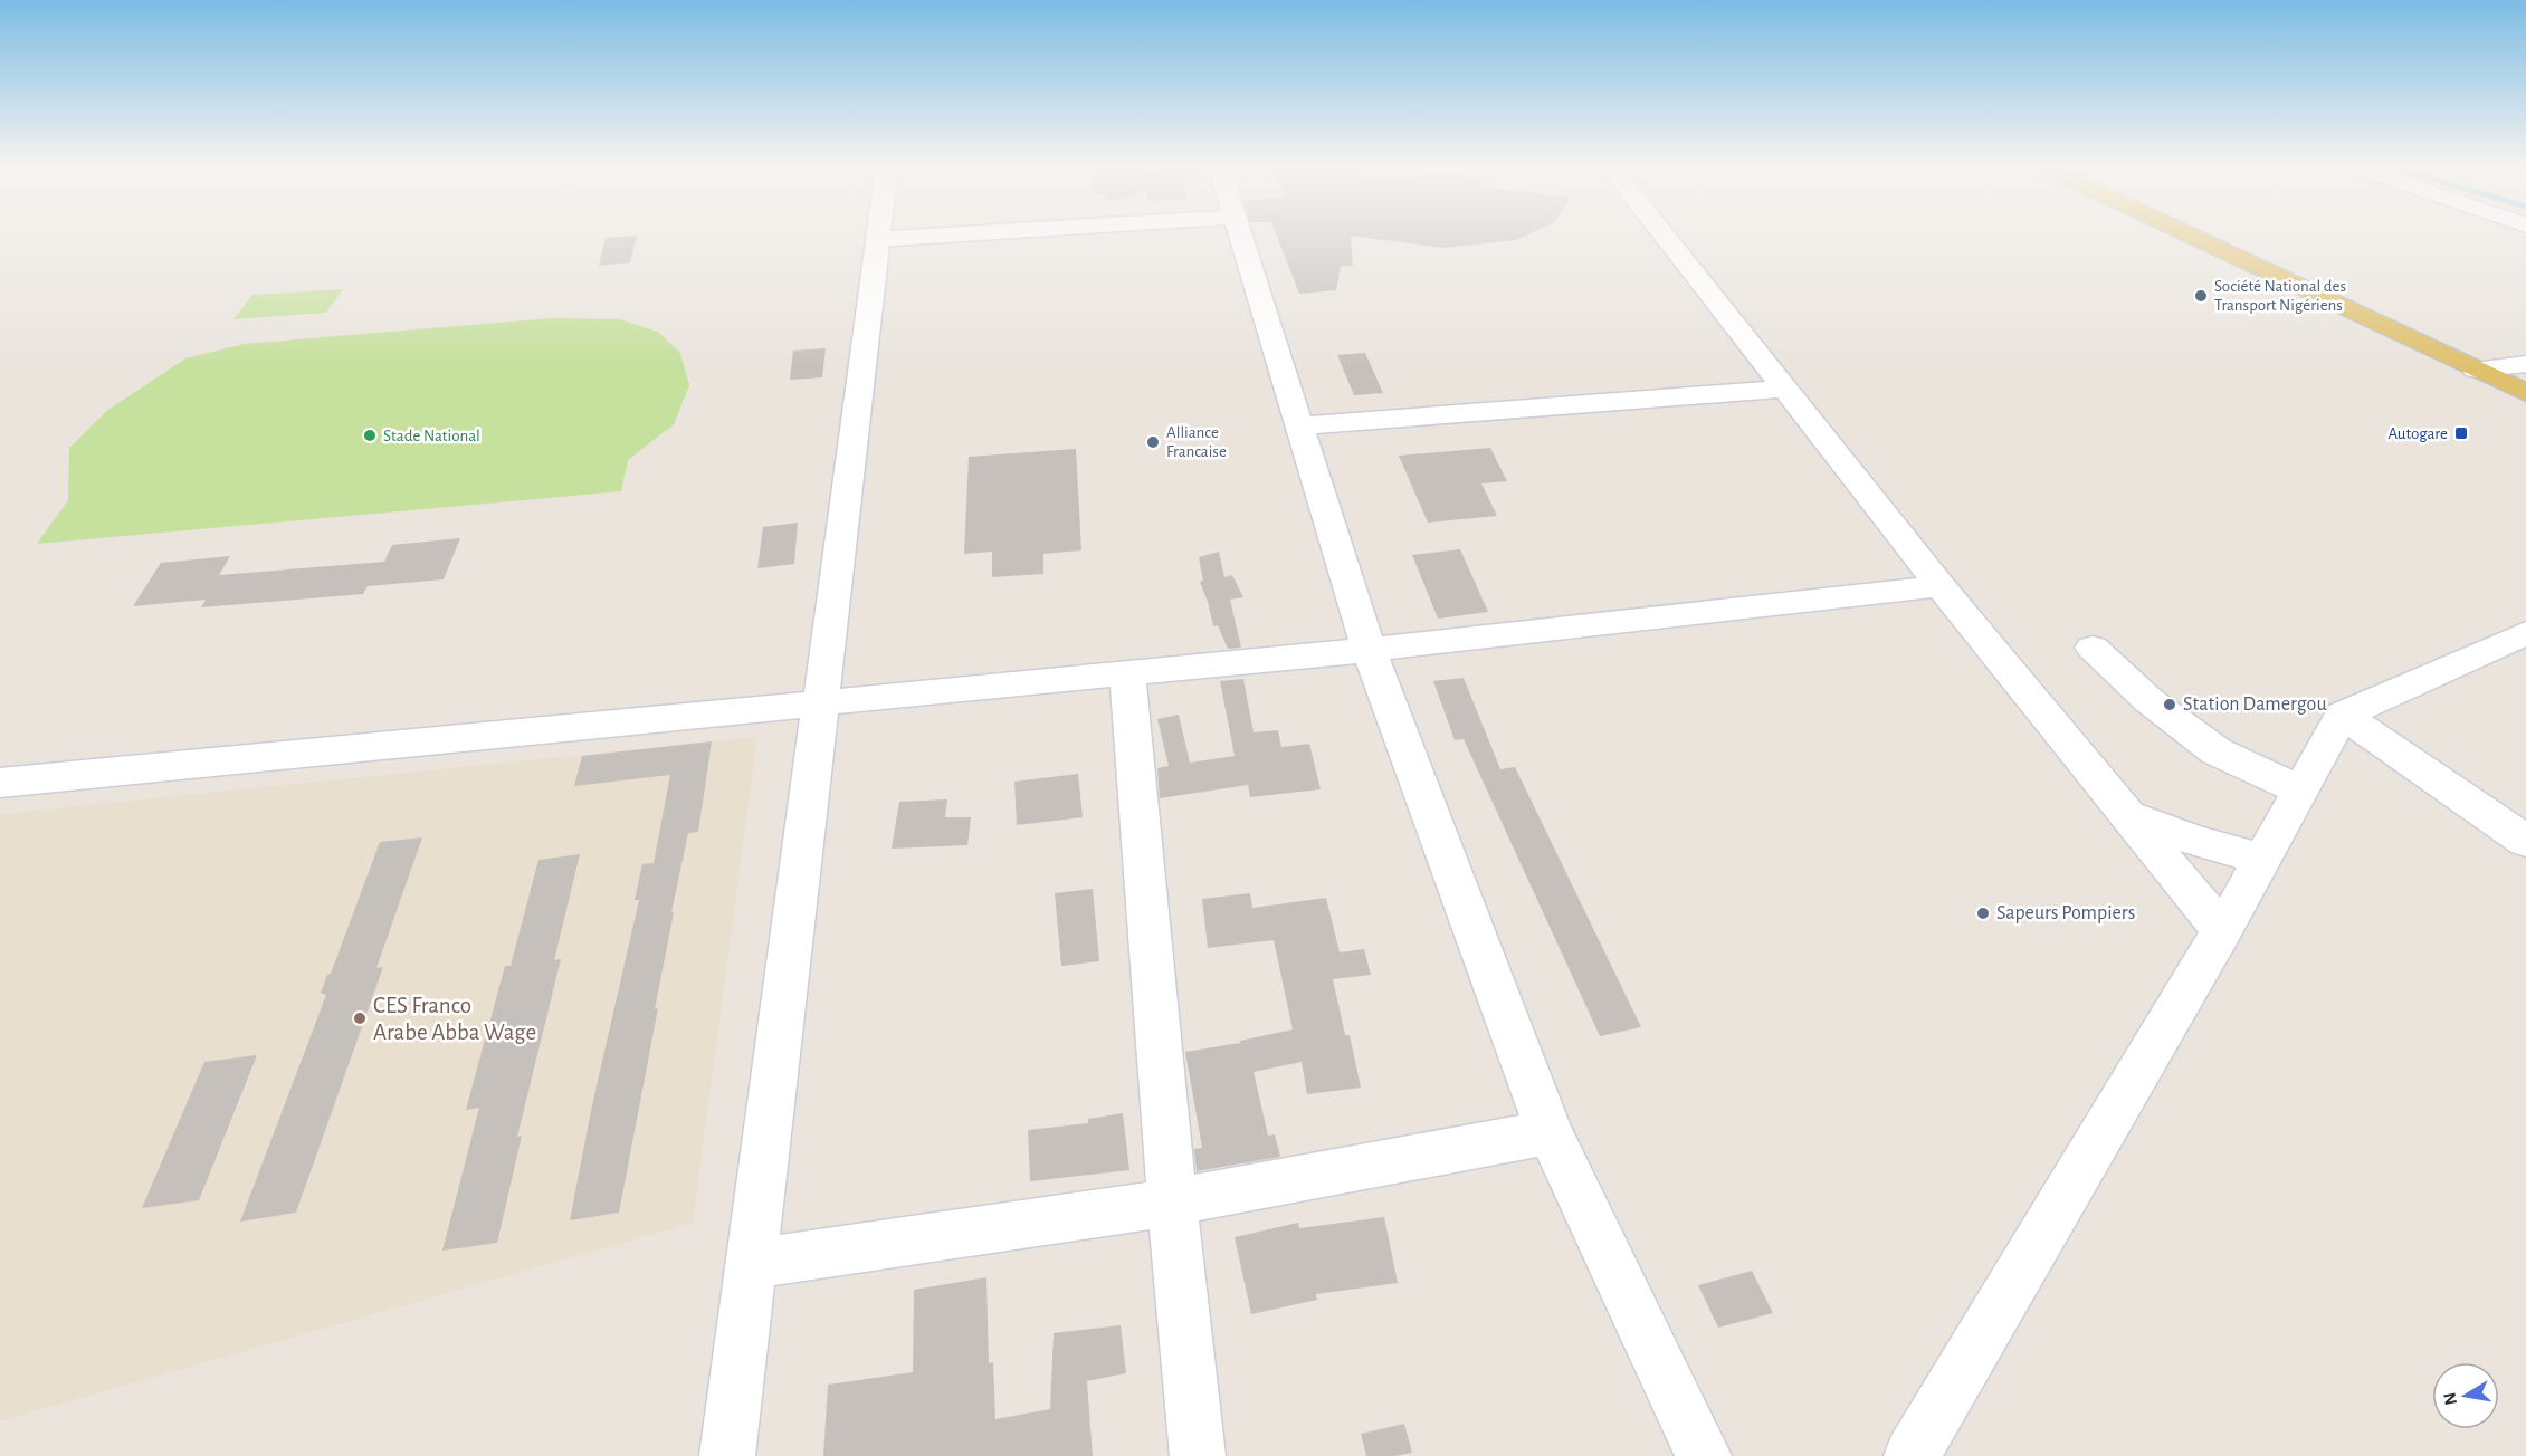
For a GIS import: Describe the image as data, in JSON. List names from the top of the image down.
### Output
{
  "places": {
    "other": [
      "Société National des Transport Nigériens",
      "Stade National",
      "Alliance Francaise",
      "Station Damergou",
      "Sapeurs Pompiers",
      "CES Franco Arabe Abba Wage"
    ],
    "transit": ["Autogare"]
  },
  "north": "left"
}
